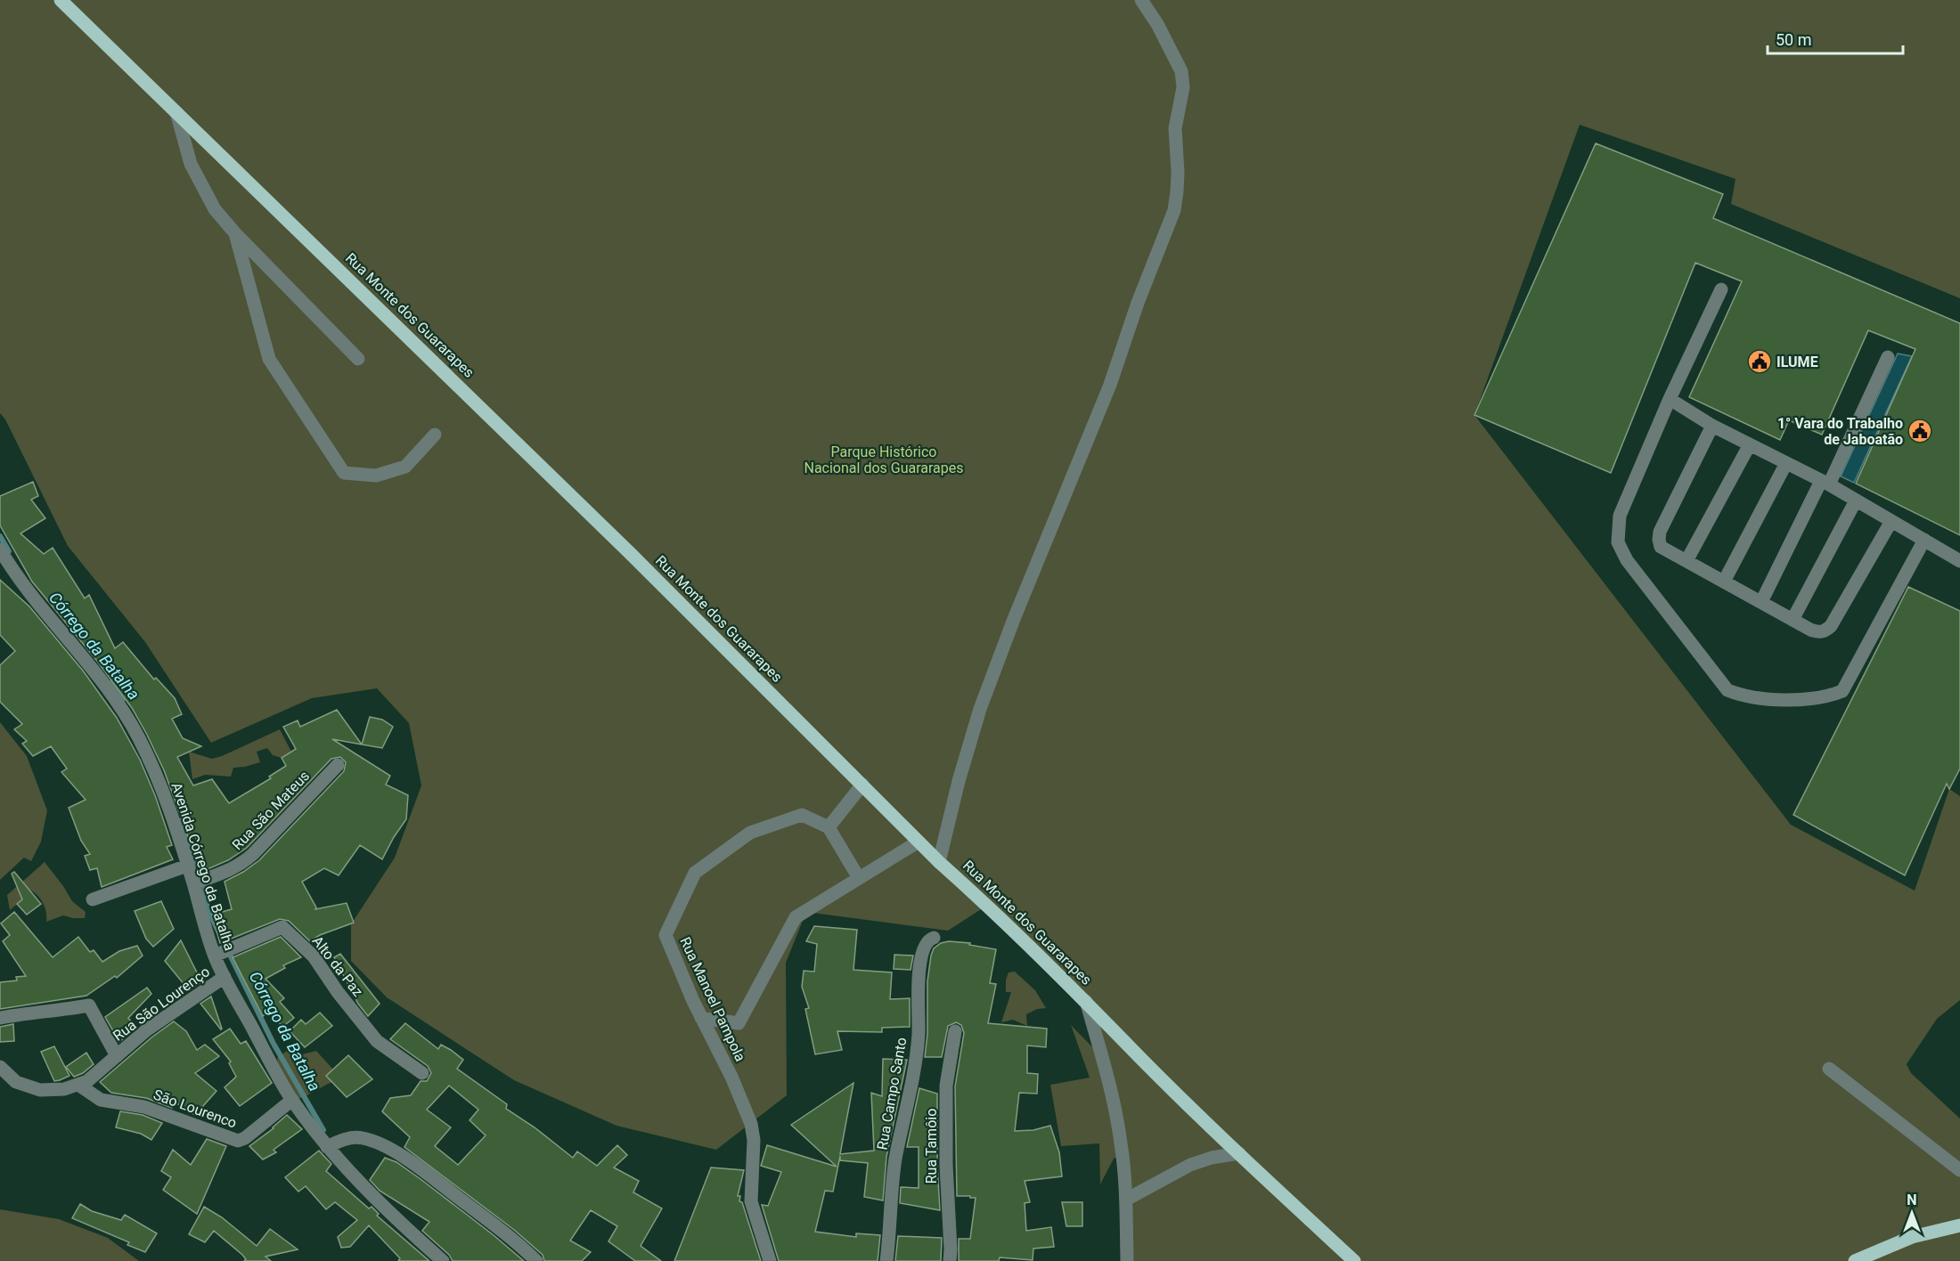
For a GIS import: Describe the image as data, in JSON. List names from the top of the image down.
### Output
{
  "streets": {
    "main road": ["Rua Monte dos Guararapes"],
    "street": [
      "Rua São Mateus",
      "Avenida Córrego da Batalha",
      "Alto da Paz",
      "Rua Manoel Pampola",
      "Rua São Lourenço",
      "Rua Campo Santo",
      "São Lourenco",
      "Rua Tamôio"
    ]
  },
  "crossings": [
    ["Rua São Mateus", "Avenida Córrego da Batalha"],
    ["Avenida Córrego da Batalha", "Alto da Paz"],
    ["Avenida Córrego da Batalha", "Rua São Lourenço"],
    ["Avenida Córrego da Batalha", "São Lourenco"],
    ["Rua São Lourenço", "São Lourenco"]
  ],
  "water": ["Córrego da Batalha"],
  "parks": ["Parque Histórico Nacional dos Guararapes"],
  "places": {
    "public building": ["ILUME", "1° Vara do Trabalho de Jaboatão"]
  },
  "scale_bar": "50 m",
  "north": "top"
}
